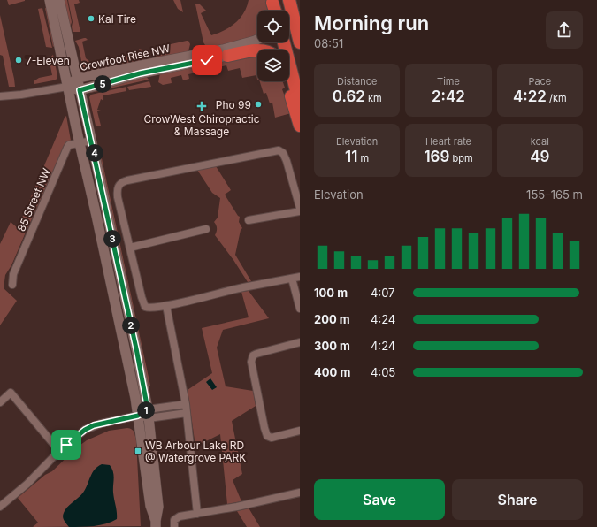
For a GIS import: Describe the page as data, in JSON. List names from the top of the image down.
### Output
{
  "streets": {
    "street": ["Crowfoot Rise NW", "85 Street NW"]
  },
  "places": {
    "other": ["Kal Tire", "7-Eleven", "Pho 99"],
    "health": ["CrowWest Chiropractic & Massage"],
    "transit": ["WB Arbour Lake RD @ Watergrove PARK"]
  },
  "page": {
    "heading": ["Morning run", "08:51"],
    "stats": [
      ["Distance", "0.62 km"],
      ["Time", "2:42"],
      ["Pace", "4:22 /km"],
      ["Elevation", "11 m"],
      ["Heart rate", "169 bpm"],
      ["kcal", "49"]
    ],
    "pins": [
      "5",
      "4",
      "3",
      "2",
      "1"
    ],
    "chart": ["Elevation", "155–165 m"],
    "list": [
      {
        "name": "100 m",
        "note": "4:07"
      },
      {
        "name": "200 m",
        "note": "4:24"
      },
      {
        "name": "300 m",
        "note": "4:24"
      },
      {
        "name": "400 m",
        "note": "4:05"
      }
    ],
    "buttons": ["Save", "Share"]
  }
}
